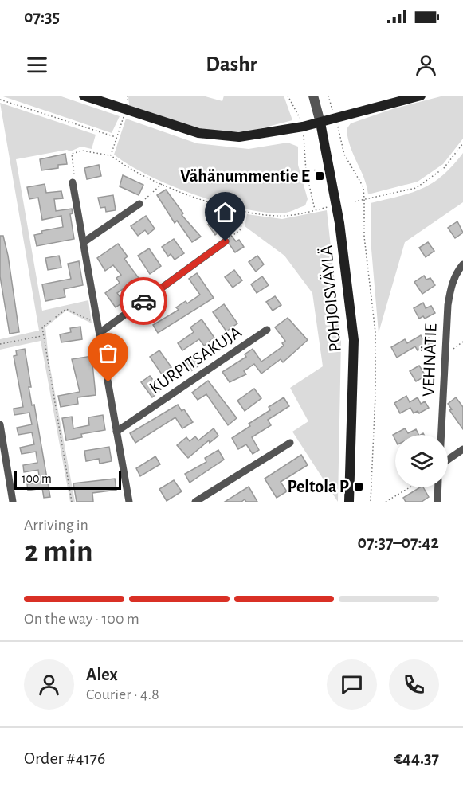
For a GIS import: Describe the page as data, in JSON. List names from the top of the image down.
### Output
{
  "streets": {
    "main road": ["POHJOISVÄYLÄ"],
    "street": ["KURPITSAKUJA", "VEHNÄTIE"]
  },
  "places": {
    "transit": ["Vähänummentie E", "Peltola P"]
  },
  "scale_bar": "100 m",
  "page": {
    "status": "07:35",
    "header": "Dashr",
    "scale": "100 m",
    "heading": ["2 min", "Arriving in", "07:37–07:42"],
    "panel": [
      "Alex",
      "Courier · 4.8",
      "Order #4176",
      "€44.37"
    ],
    "bar": "On the way · 100 m"
  }
}
